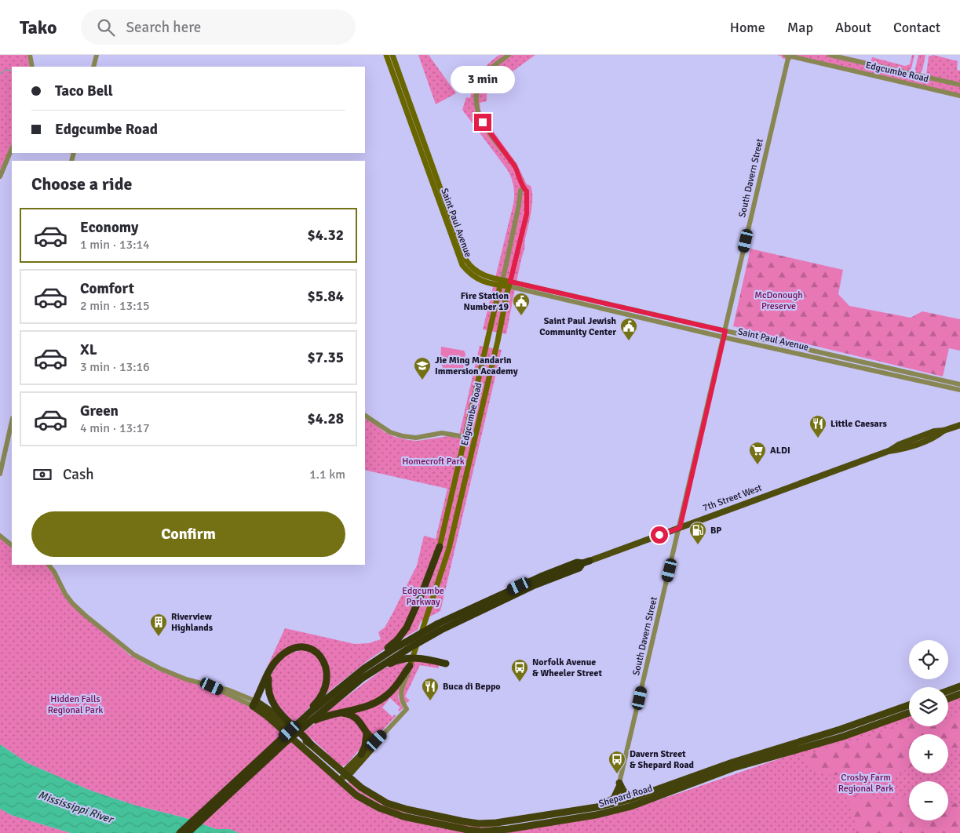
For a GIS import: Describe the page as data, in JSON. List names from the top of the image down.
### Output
{
  "streets": {
    "highway": ["Shepard Road"],
    "main road": ["Edgcumbe Road", "Saint Paul Avenue", "7th Street West"],
    "street": ["South Davern Street"]
  },
  "crossings": [
    ["Edgcumbe Road", "South Davern Street"],
    ["Edgcumbe Road", "Saint Paul Avenue"],
    ["South Davern Street", "Saint Paul Avenue"],
    ["South Davern Street", "7th Street West"],
    ["South Davern Street", "Shepard Road"]
  ],
  "water": ["Mississippi River"],
  "parks": [
    "McDonough Preserve",
    "Homecroft Park",
    "Edgcumbe Parkway",
    "Hidden Falls Regional Park",
    "Crosby Farm Regional Park"
  ],
  "places": {
    "public building": ["Fire Station Number 19", "Saint Paul Jewish Community Center"],
    "school or university": ["Jie Ming Mandarin Immersion Academy"],
    "restaurant": ["Little Caesars", "Buca di Beppo"],
    "supermarket": ["ALDI"],
    "fuel station": ["BP"],
    "building": ["Riverview Highlands"],
    "bus stop": ["Norfolk Avenue & Wheeler Street", "Davern Street & Shepard Road"]
  },
  "page": {
    "header": "Tako",
    "search": "Search here",
    "nav": [
      "Home",
      "Map",
      "About",
      "Contact"
    ],
    "bubble": "3 min",
    "banner": ["Taco Bell", "Edgcumbe Road"],
    "heading": "Choose a ride",
    "list": [
      {
        "name": "Economy",
        "note": "1 min · 13:14",
        "value": "$4.32"
      },
      {
        "name": "Comfort",
        "note": "2 min · 13:15",
        "value": "$5.84"
      },
      {
        "name": "XL",
        "note": "3 min · 13:16",
        "value": "$7.35"
      },
      {
        "name": "Green",
        "note": "4 min · 13:17",
        "value": "$4.28"
      }
    ],
    "pay": ["Cash", "1.1 km"],
    "buttons": "Confirm",
    "map_buttons": ["+", "−"]
  }
}
